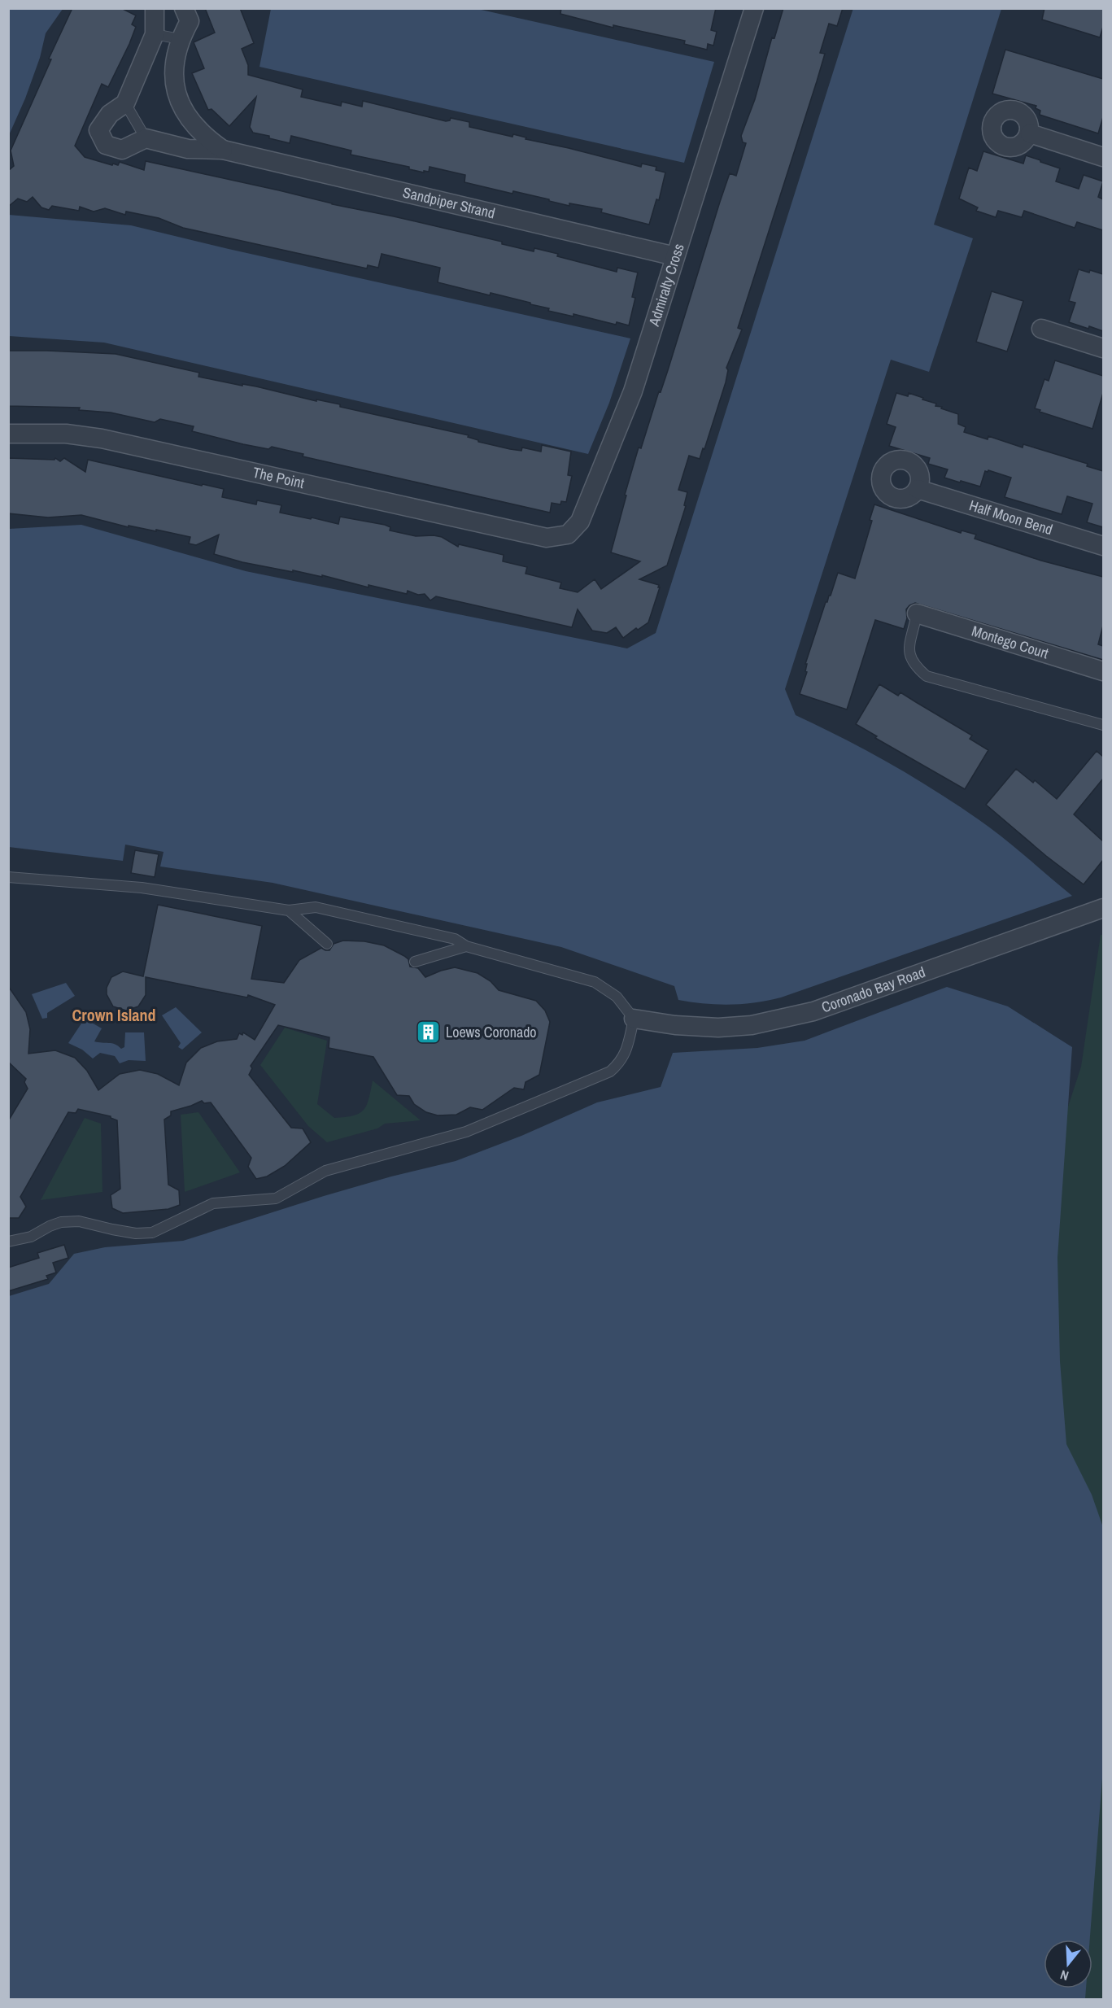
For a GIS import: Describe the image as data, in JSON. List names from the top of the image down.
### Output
{
  "streets": {
    "street": [
      "Sandpiper Strand",
      "Admiralty Cross",
      "The Point",
      "Half Moon Bend",
      "Montego Court",
      "Coronado Bay Road"
    ]
  },
  "crossings": [
    ["Sandpiper Strand", "Admiralty Cross"],
    ["Admiralty Cross", "The Point"]
  ],
  "districts": ["Crown Island"],
  "places": {
    "building": ["Loews Coronado"]
  },
  "north": "bottom"
}
